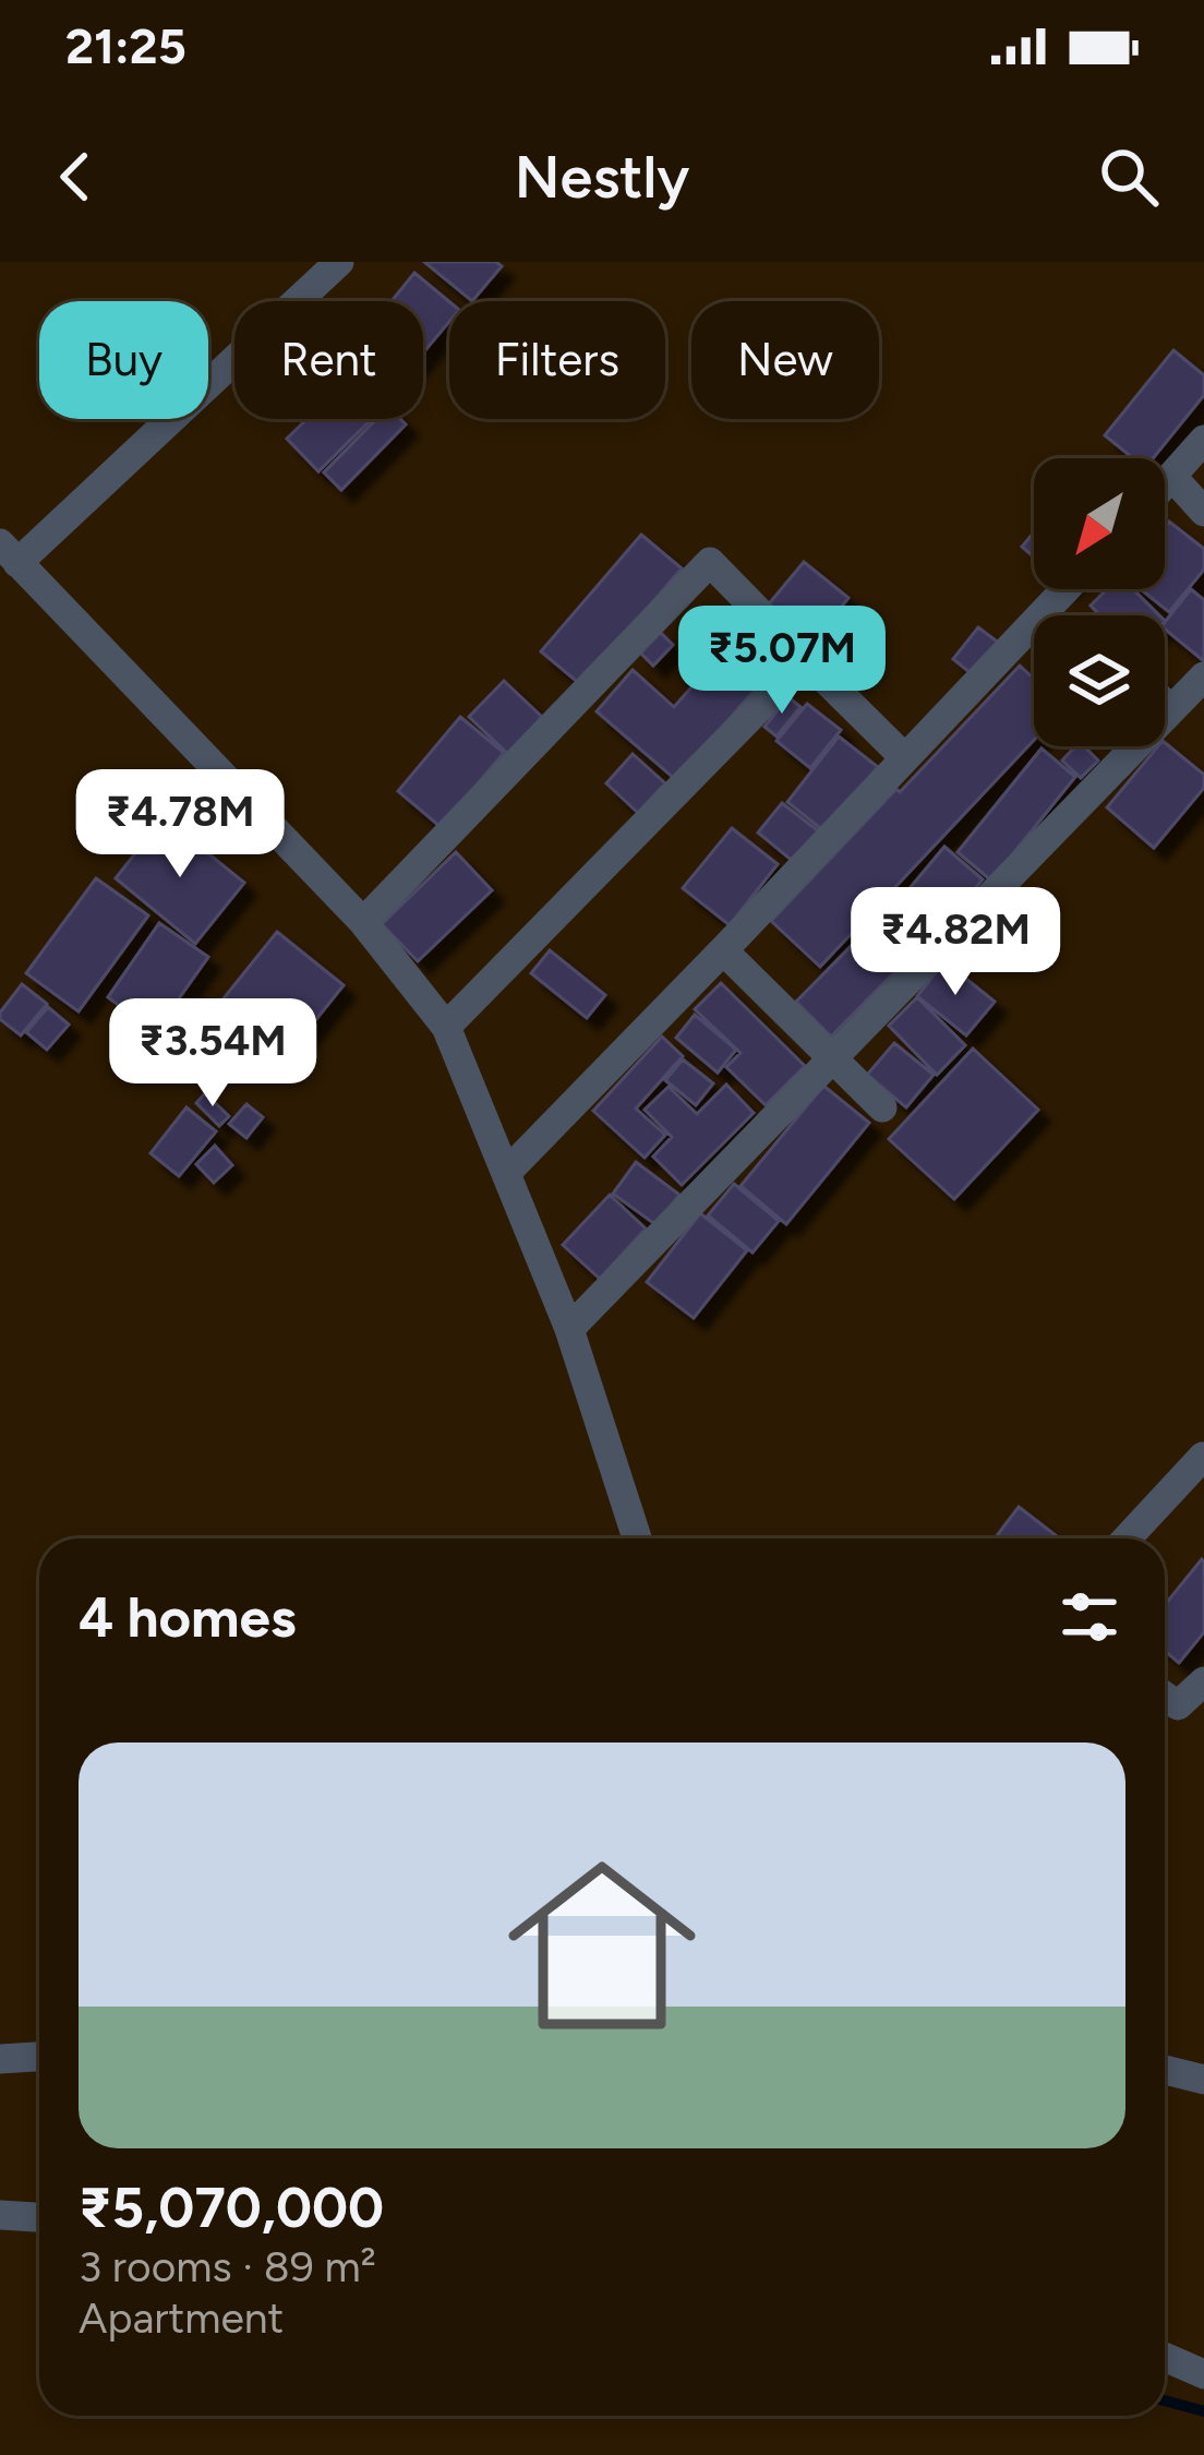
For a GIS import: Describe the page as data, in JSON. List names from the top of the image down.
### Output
{
  "north": "bottom left",
  "page": {
    "status": "21:25",
    "header": "Nestly",
    "chip": [
      "Buy",
      "Rent",
      "Filters",
      "New"
    ],
    "price": [
      "₹5.07M",
      "₹4.78M",
      "₹4.82M",
      "₹3.54M"
    ],
    "heading": "4 homes",
    "list": [
      {
        "name": "₹5,070,000",
        "note": "3 rooms · 89 m² · Apartment"
      }
    ]
  }
}
